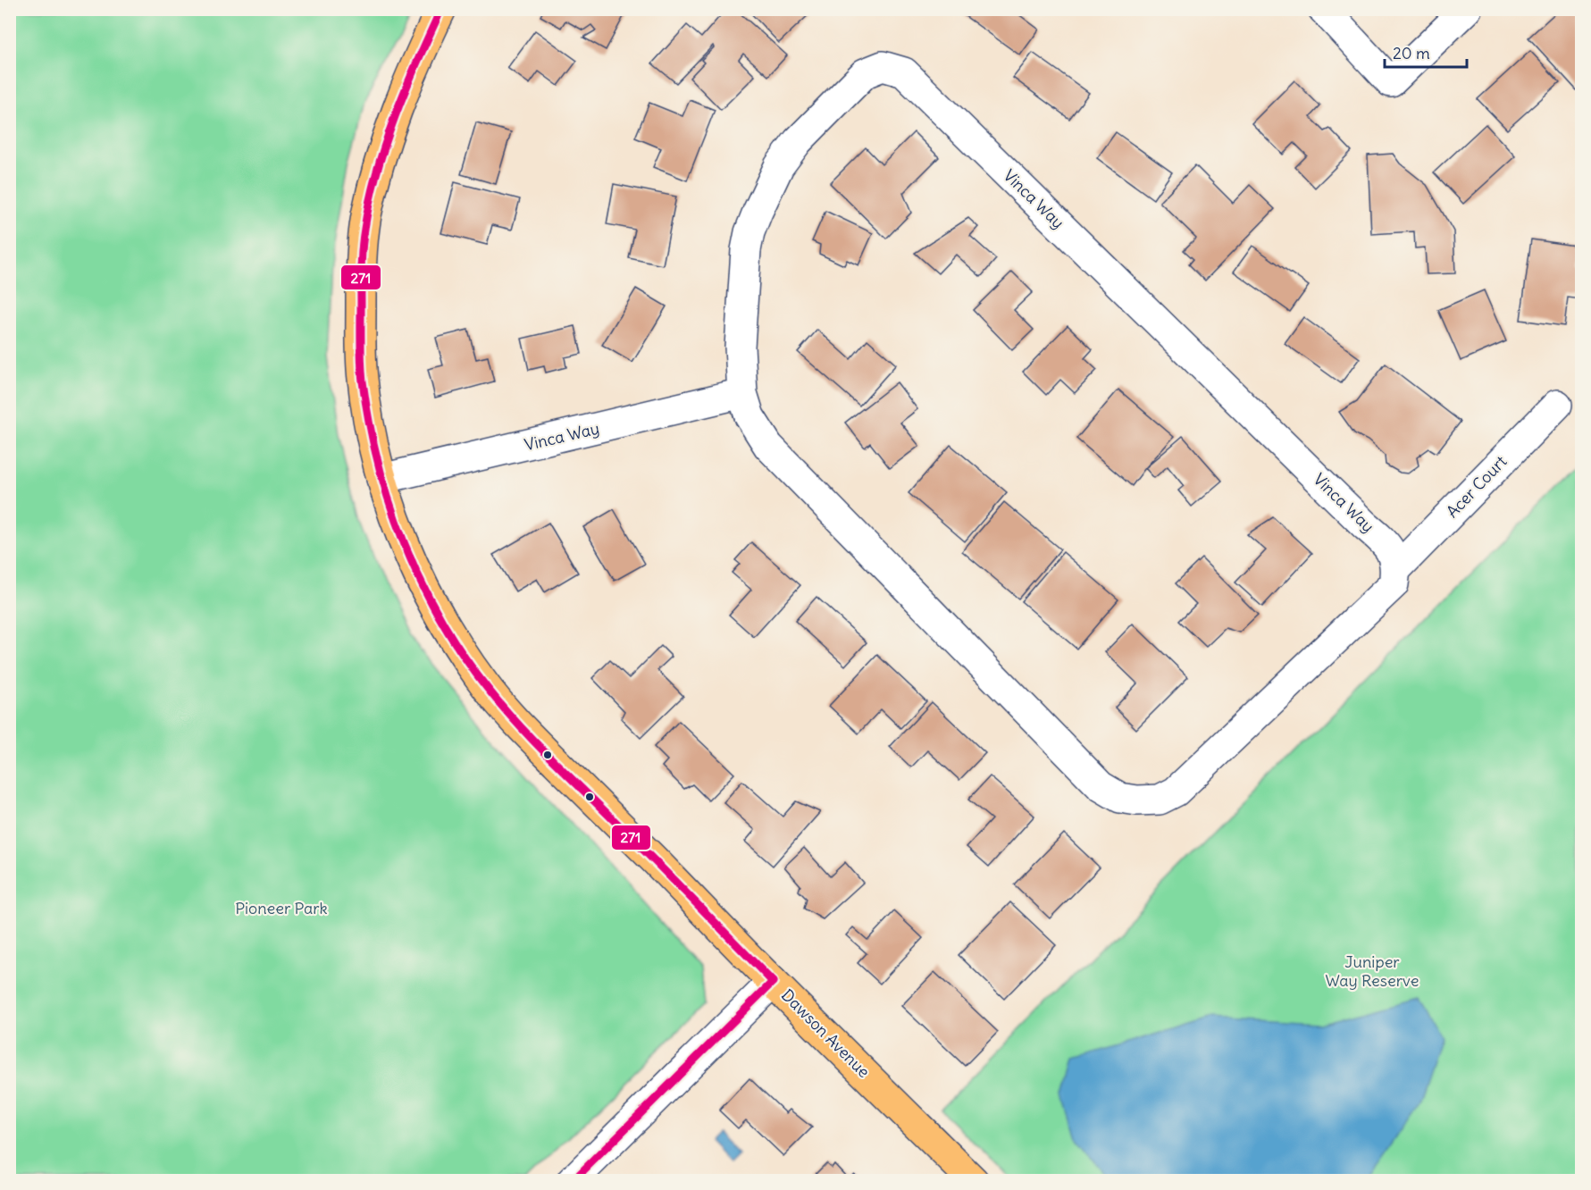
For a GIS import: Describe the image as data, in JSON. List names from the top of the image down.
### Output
{
  "streets": {
    "main road": ["Dawson Avenue"],
    "street": ["Vinca Way", "Acer Court"]
  },
  "crossings": [
    ["Vinca Way", "Acer Court"],
    ["Vinca Way", "Dawson Avenue"]
  ],
  "parks": ["Pioneer Park", "Juniper Way Reserve"],
  "lines": ["transit line 271"],
  "scale_bar": "20 m"
}
